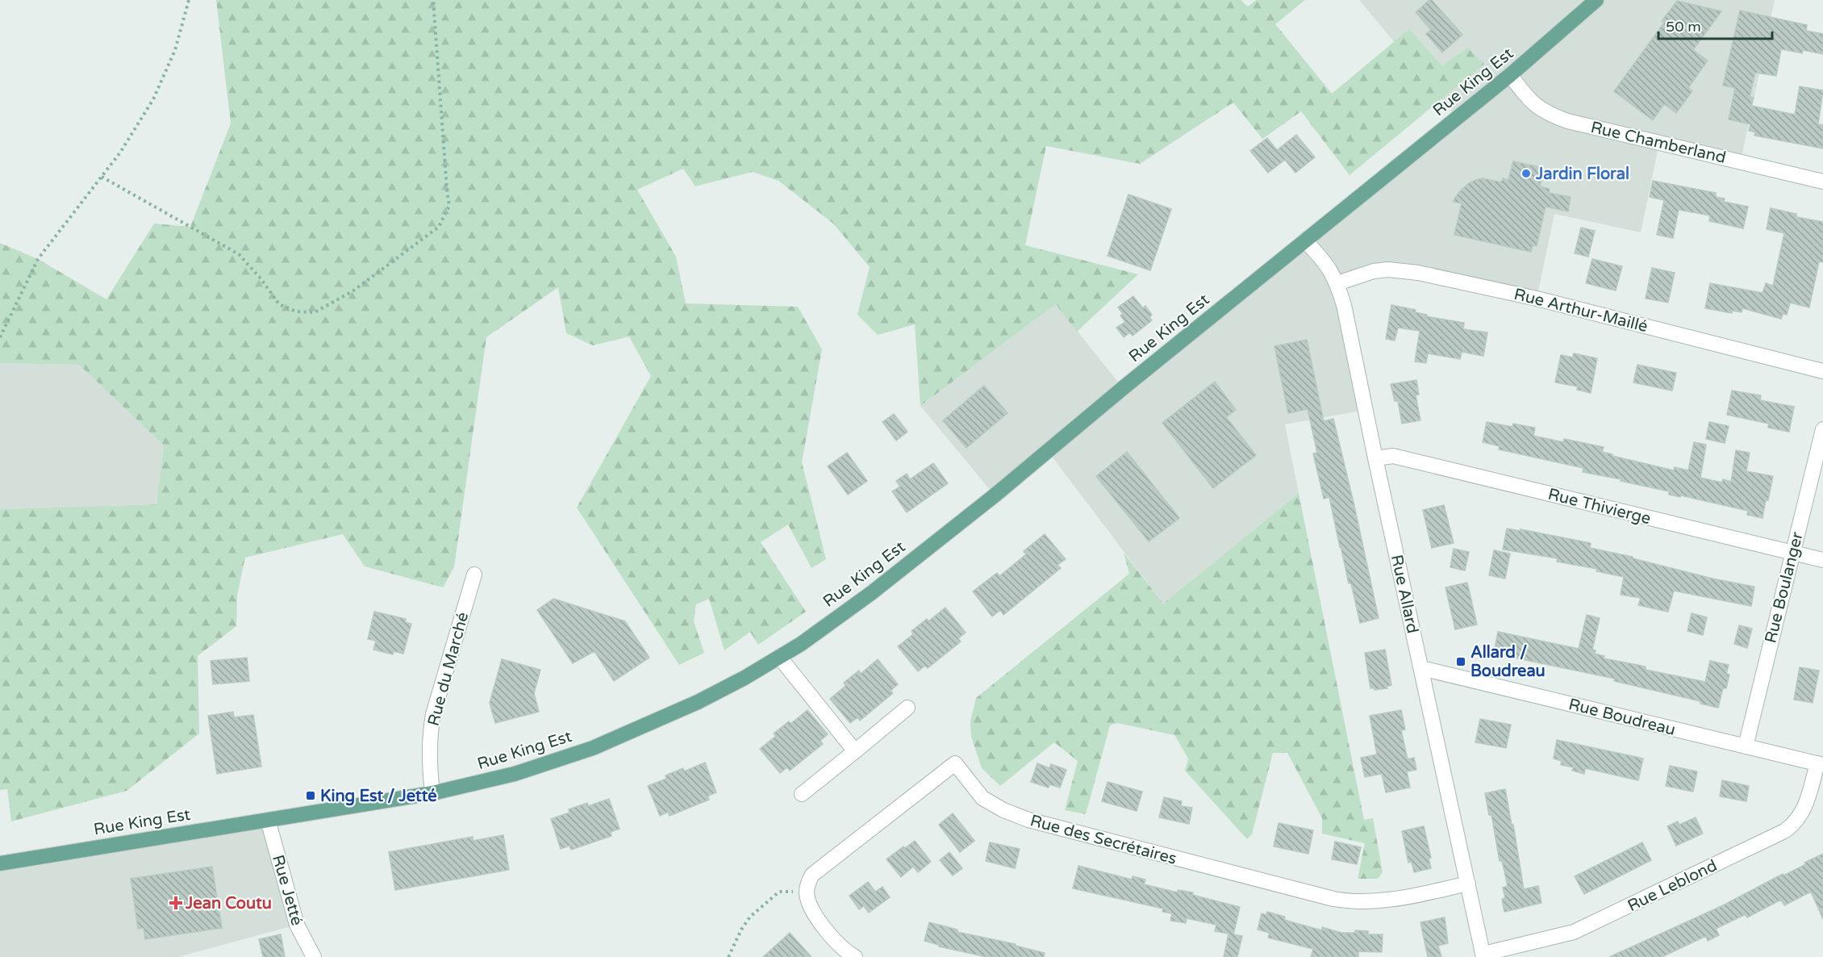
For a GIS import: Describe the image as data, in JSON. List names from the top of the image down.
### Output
{
  "streets": {
    "main road": ["Rue King Est"],
    "street": [
      "Rue Chamberland",
      "Rue Arthur-Maillé",
      "Rue Thivierge",
      "Rue Boulanger",
      "Rue Allard",
      "Rue du Marché",
      "Rue Boudreau",
      "Rue des Secrétaires",
      "Rue Leblond",
      "Rue Jetté"
    ]
  },
  "crossings": [
    ["Rue King Est", "Rue Chamberland"],
    ["Rue King Est", "Rue Allard"],
    ["Rue King Est", "Rue du Marché"],
    ["Rue King Est", "Rue Jetté"],
    ["Rue Arthur-Maillé", "Rue Allard"],
    ["Rue Thivierge", "Rue Boulanger"],
    ["Rue Thivierge", "Rue Allard"],
    ["Rue Boulanger", "Rue Boudreau"],
    ["Rue Allard", "Rue Boudreau"],
    ["Rue Allard", "Rue des Secrétaires"],
    ["Rue Allard", "Rue Leblond"],
    ["Rue Boudreau", "Rue Leblond"]
  ],
  "places": {
    "other": ["Jardin Floral"],
    "transit": ["Allard / Boudreau", "King Est / Jetté"],
    "health": ["Jean Coutu"]
  },
  "scale_bar": "50 m"
}
